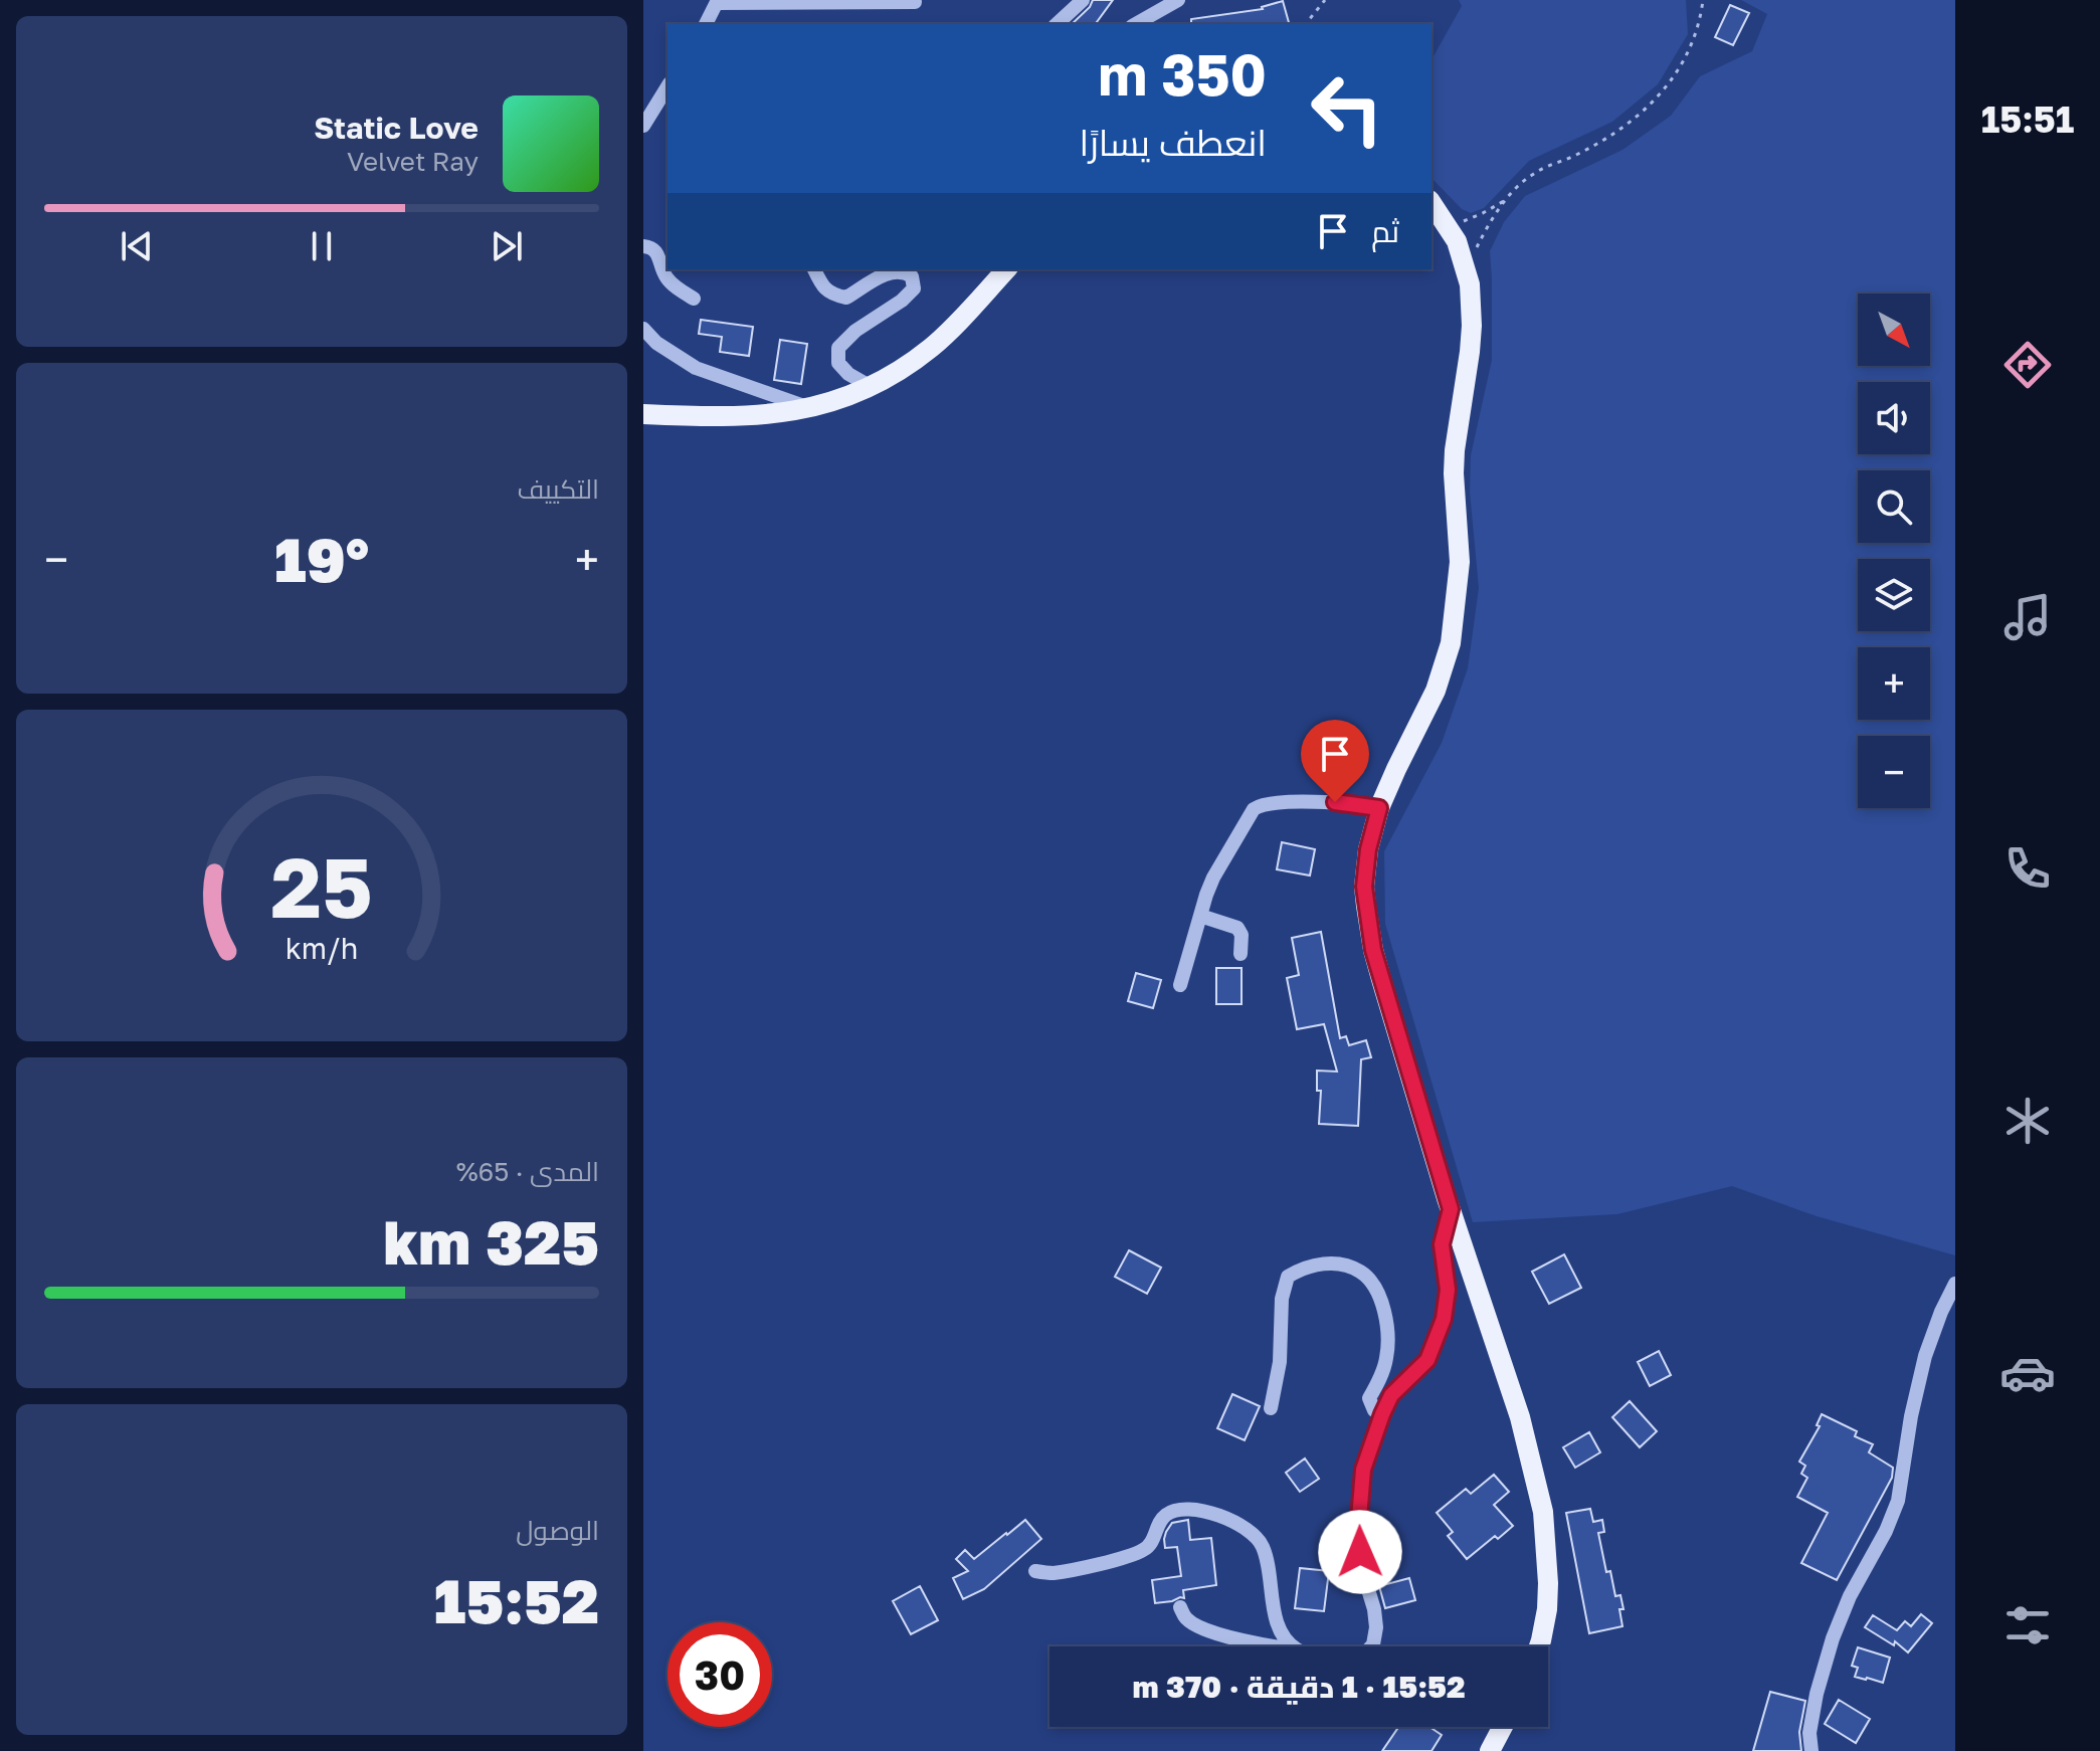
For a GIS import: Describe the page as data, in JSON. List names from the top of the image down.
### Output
{
  "north": "bottom right",
  "page": {
    "tabs": "15:51",
    "turn": ["350 m", "انعطف يسارًا"],
    "song": ["Static Love", "Velvet Ray"],
    "then": "ثم",
    "map_buttons": ["+", "−"],
    "tile": [
      "التكييف",
      ["المدى · 65%", "325 km"],
      ["الوصول", "15:52"]
    ],
    "heat": ["−", "19°", "+"],
    "limit": "30",
    "trip": "15:52 · 1 دقيقة · 370 m",
    "gauge": ["25", "km/h"]
  }
}
